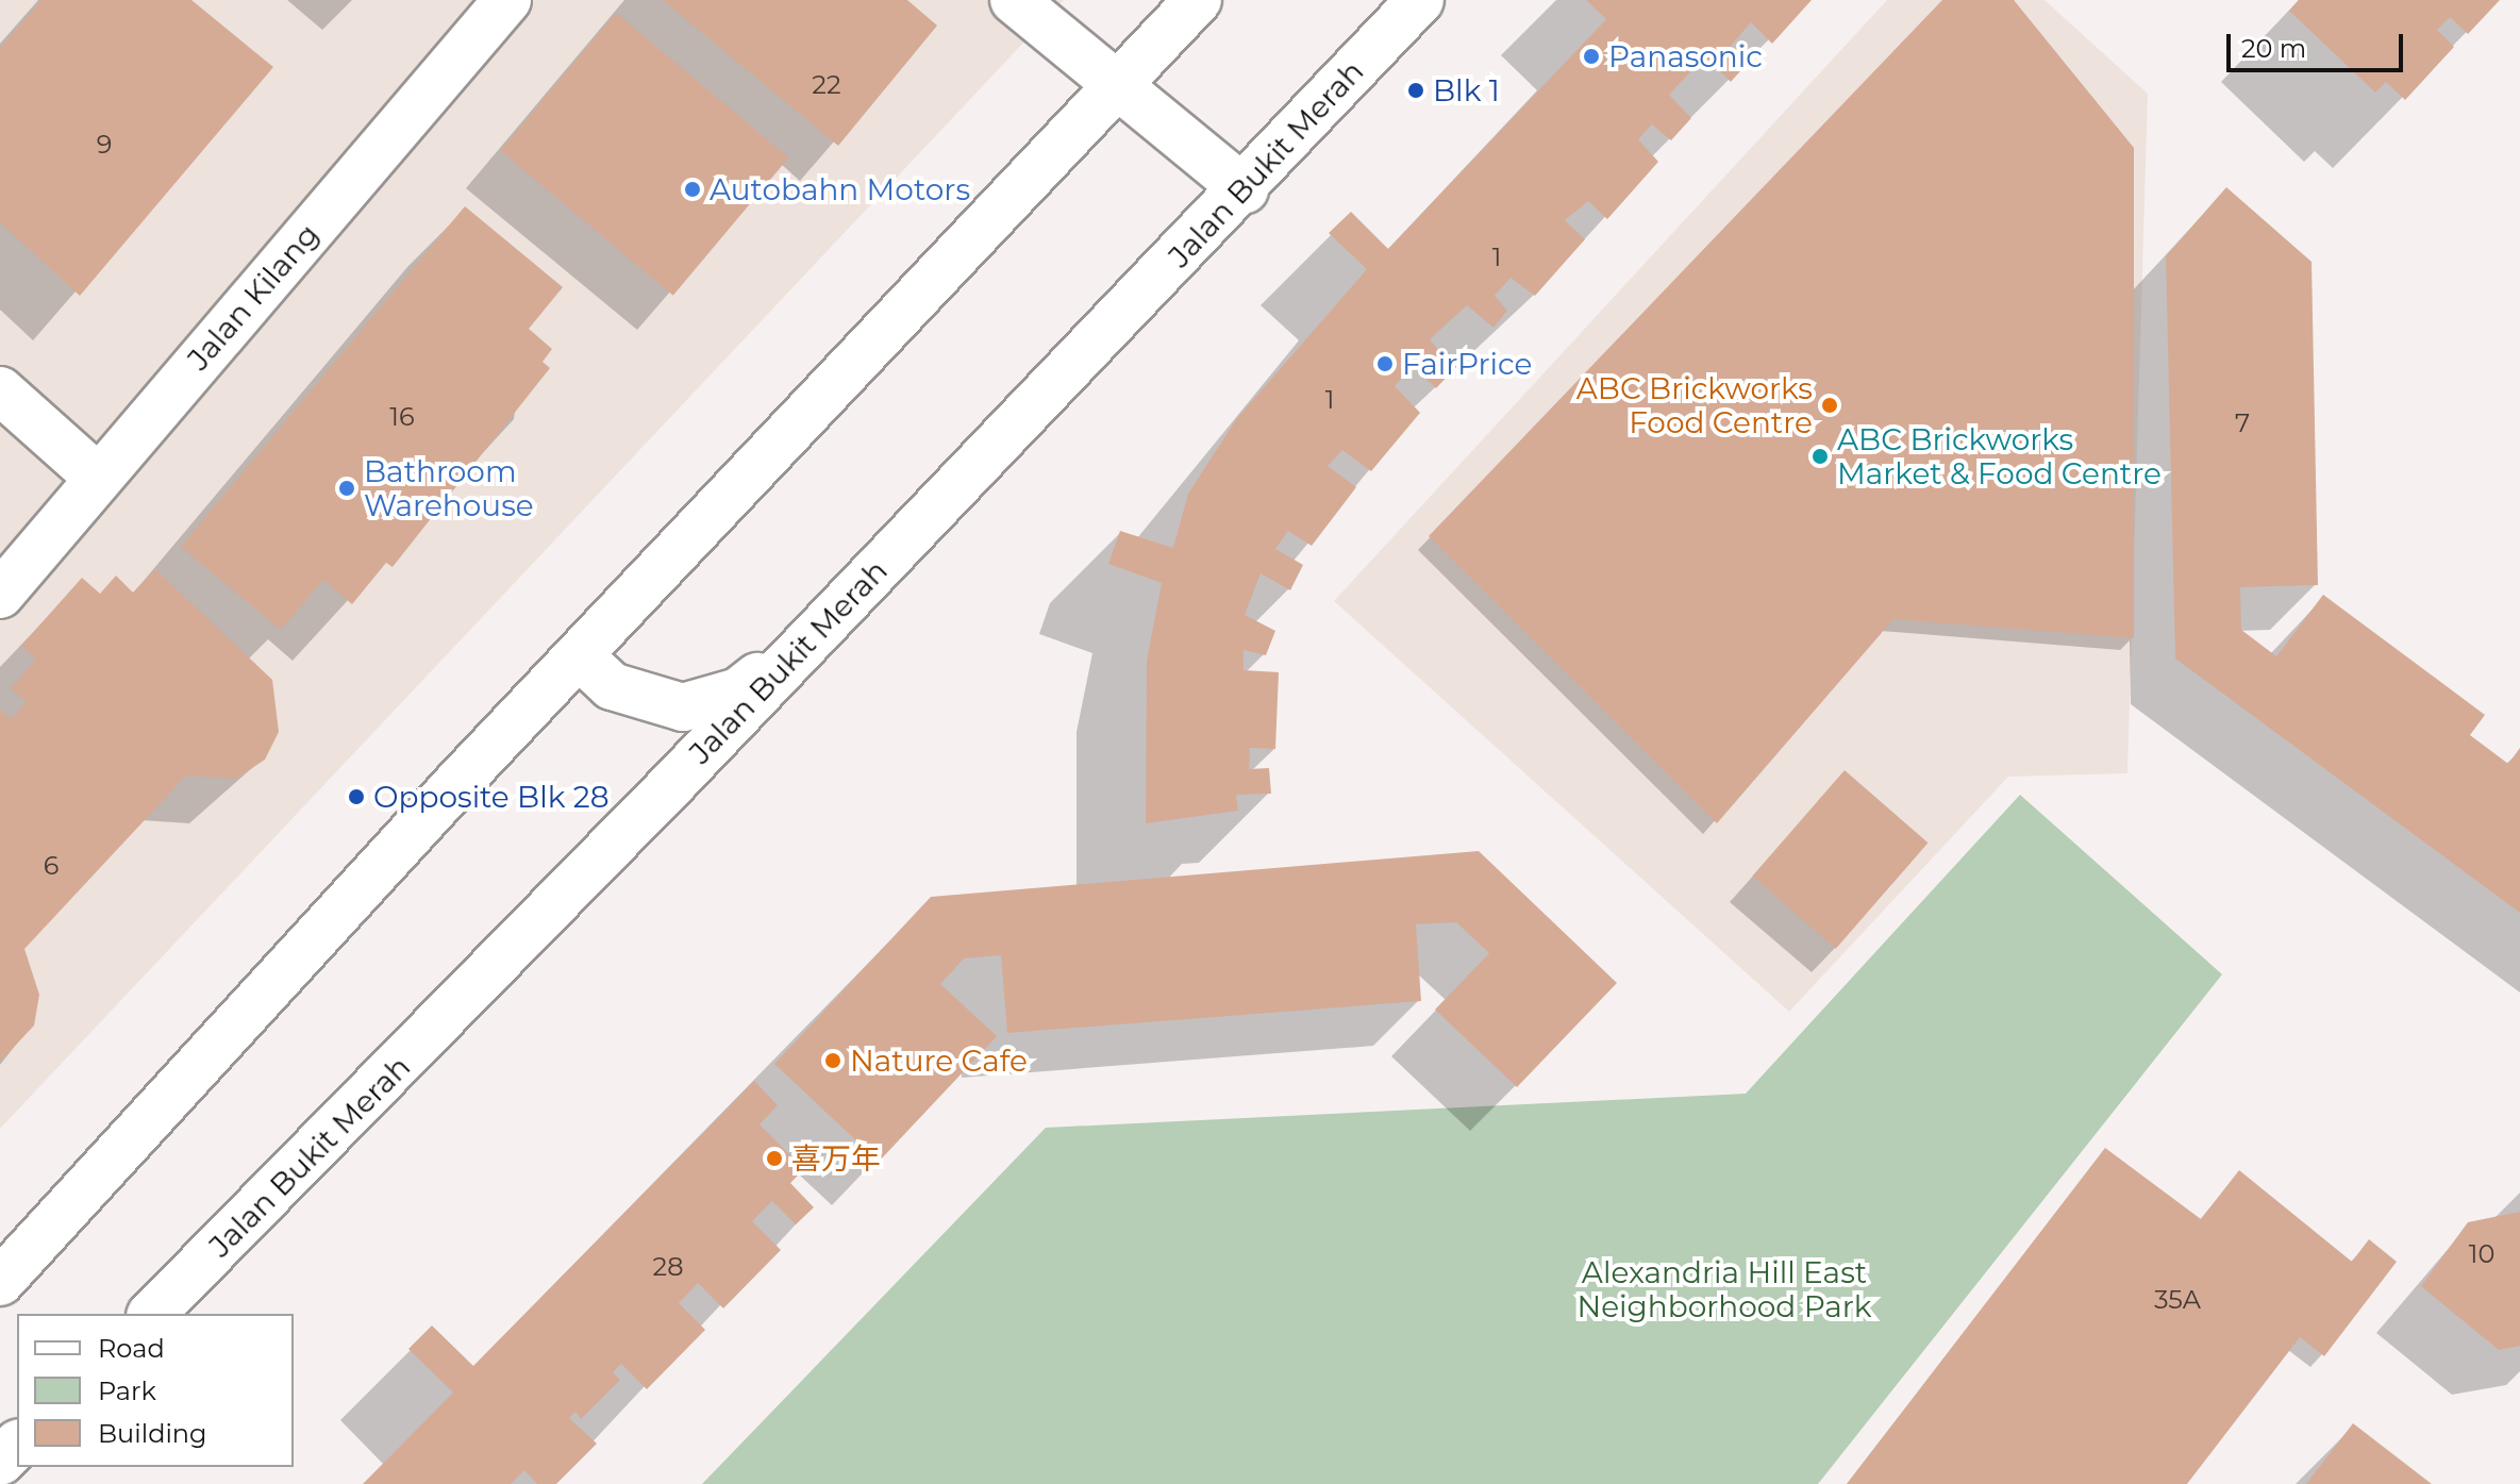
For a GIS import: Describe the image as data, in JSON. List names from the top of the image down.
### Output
{
  "streets": {
    "main road": ["Jalan Bukit Merah", "Jalan Kilang"]
  },
  "parks": ["Alexandria Hill East Neighborhood Park"],
  "places": [
    "Panasonic",
    "Blk 1",
    "Autobahn Motors",
    "FairPrice",
    "ABC Brickworks Food Centre",
    "ABC Brickworks Market & Food Centre",
    "Bathroom Warehouse",
    "Opposite Blk 28",
    "Nature Cafe",
    "喜万年"
  ],
  "house_numbers": [
    "22",
    "9",
    "1",
    "1",
    "16",
    "7",
    "6",
    "10",
    "28",
    "35A"
  ],
  "legend": ["Road", "Park", "Building"],
  "scale_bar": "20 m"
}
